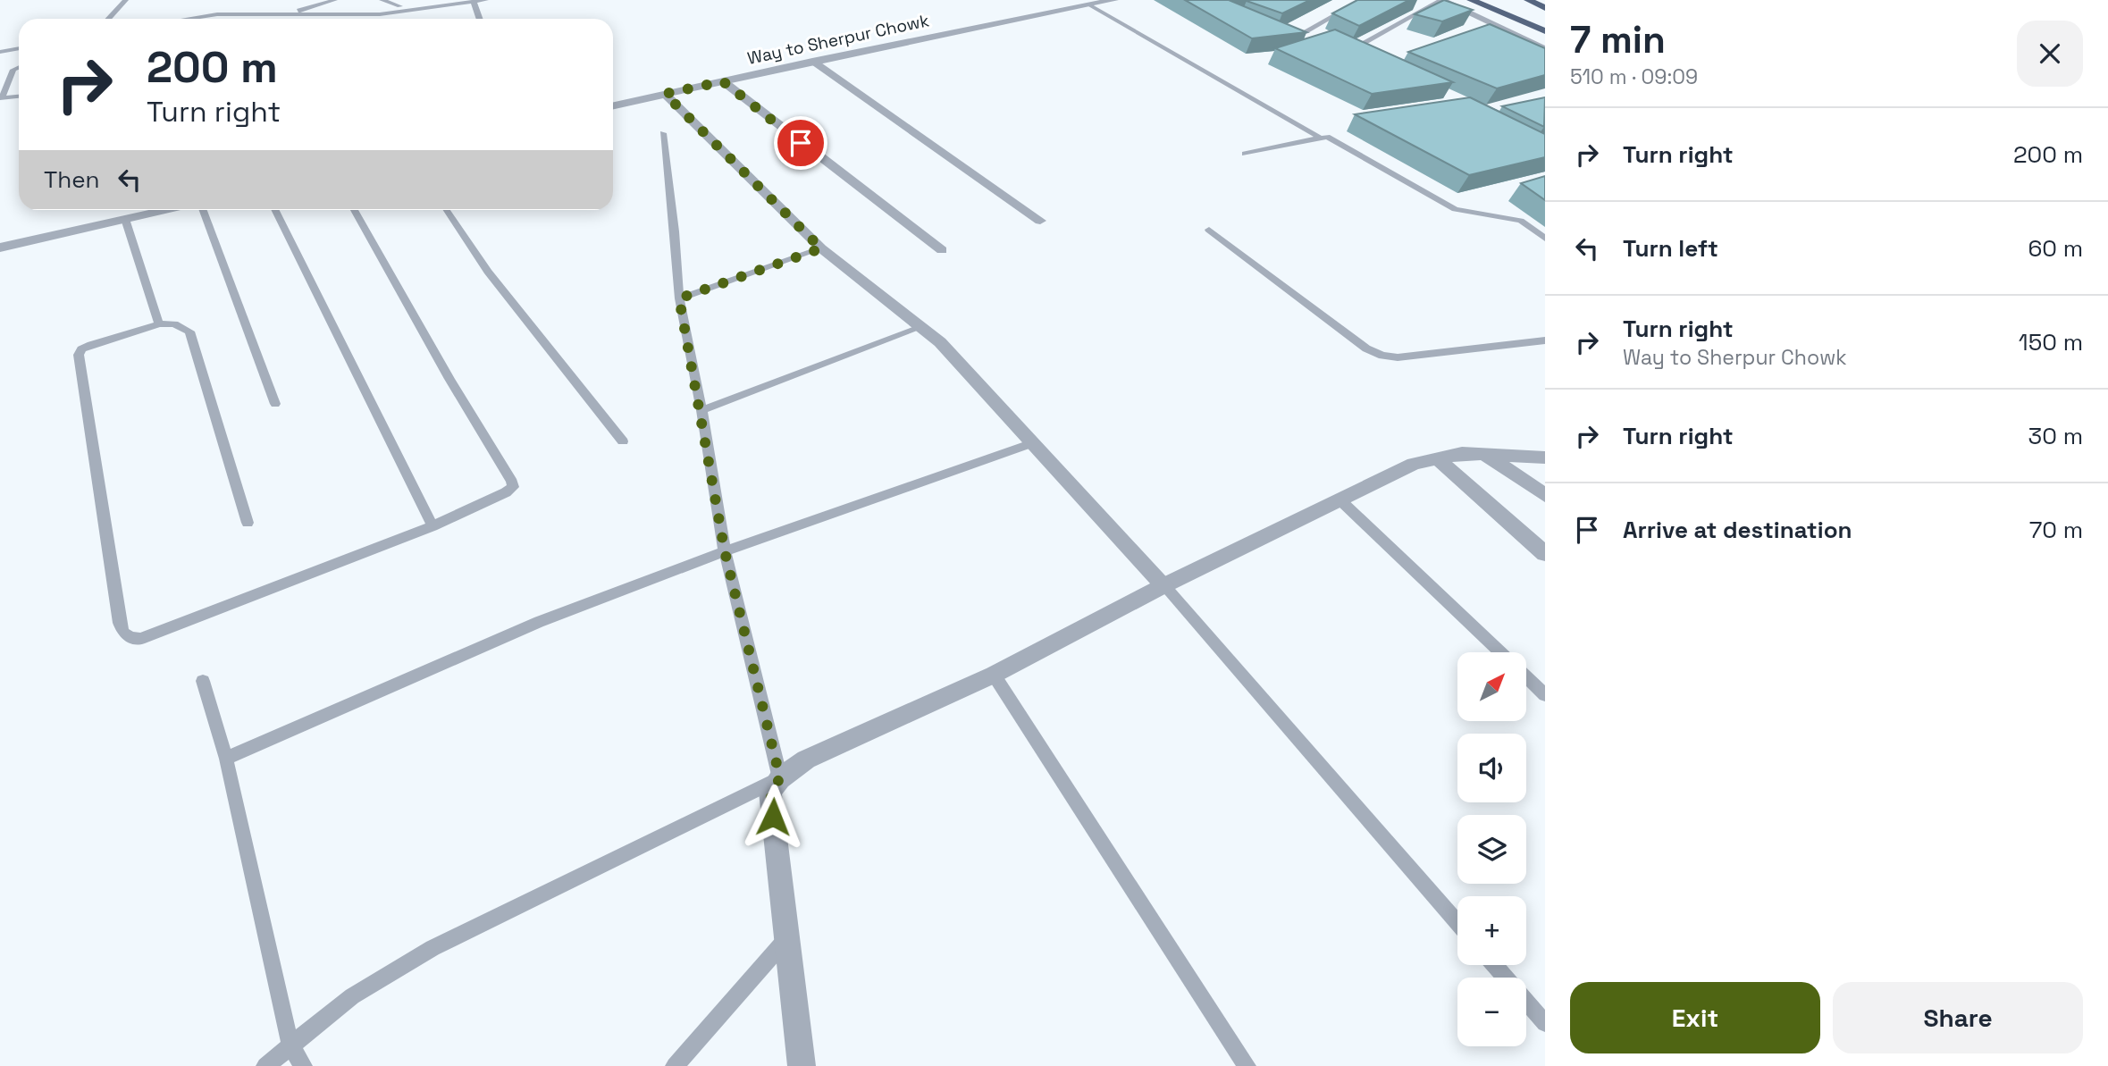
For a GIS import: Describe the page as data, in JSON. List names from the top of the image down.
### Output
{
  "streets": {
    "street": ["Way to Sherpur Chowk"]
  },
  "north": "top right",
  "page": {
    "heading": ["7 min", "510 m · 09:09"],
    "turn": ["200 m", "Turn right"],
    "list": [
      {
        "name": "Turn right",
        "value": "200 m"
      },
      {
        "name": "Turn left",
        "value": "60 m"
      },
      {
        "name": "Turn right",
        "note": "Way to Sherpur Chowk",
        "value": "150 m"
      },
      {
        "name": "Turn right",
        "value": "30 m"
      },
      {
        "name": "Arrive at destination",
        "value": "70 m"
      }
    ],
    "then": "Then",
    "map_buttons": ["+", "−"],
    "buttons": ["Exit", "Share"]
  }
}
